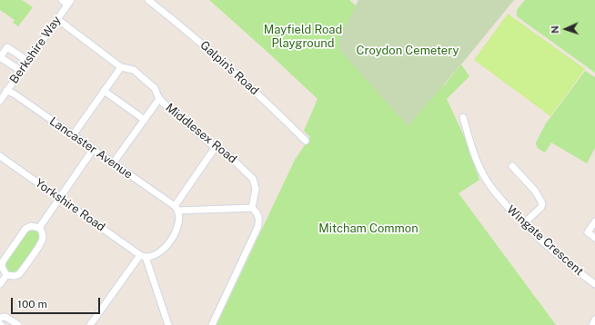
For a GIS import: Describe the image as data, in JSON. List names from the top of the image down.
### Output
{
  "streets": {
    "street": [
      "Berkshire Way",
      "Galpin's Road",
      "Middlesex Road",
      "Lancaster Avenue",
      "Yorkshire Road",
      "Wingate Crescent"
    ]
  },
  "crossings": [
    ["Berkshire Way", "Middlesex Road"],
    ["Berkshire Way", "Lancaster Avenue"]
  ],
  "parks": ["Mayfield Road Playground", "Croydon Cemetery", "Mitcham Common"],
  "scale_bar": "100 m",
  "north": "left"
}
